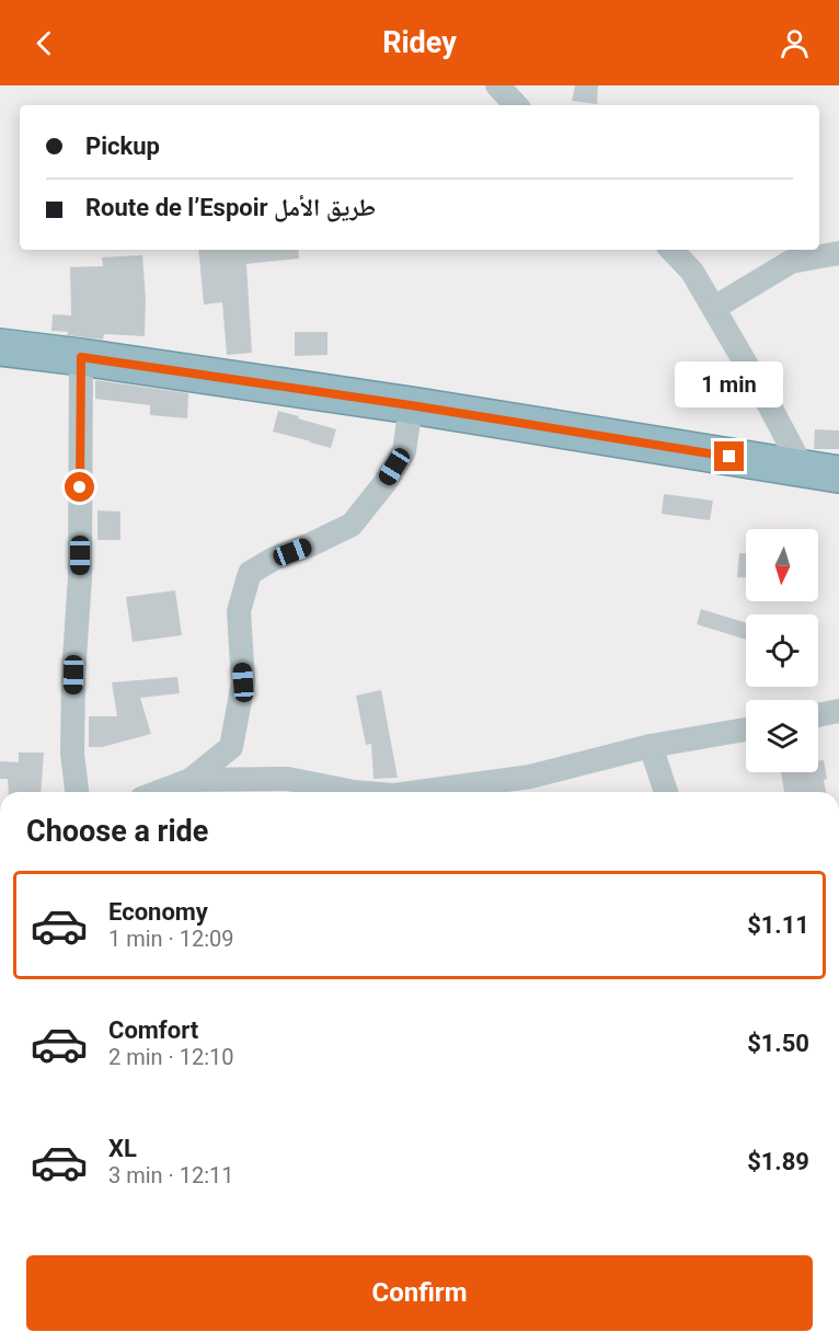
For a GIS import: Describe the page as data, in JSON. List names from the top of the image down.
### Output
{
  "north": "bottom",
  "page": {
    "header": "Ridey",
    "banner": ["Pickup", "Route de l’Espoir طريق الأمل"],
    "bubble": "1 min",
    "heading": "Choose a ride",
    "list": [
      {
        "name": "Economy",
        "note": "1 min · 12:09",
        "value": "$1.11"
      },
      {
        "name": "Comfort",
        "note": "2 min · 12:10",
        "value": "$1.50"
      },
      {
        "name": "XL",
        "note": "3 min · 12:11",
        "value": "$1.89"
      }
    ],
    "buttons": "Confirm"
  }
}
